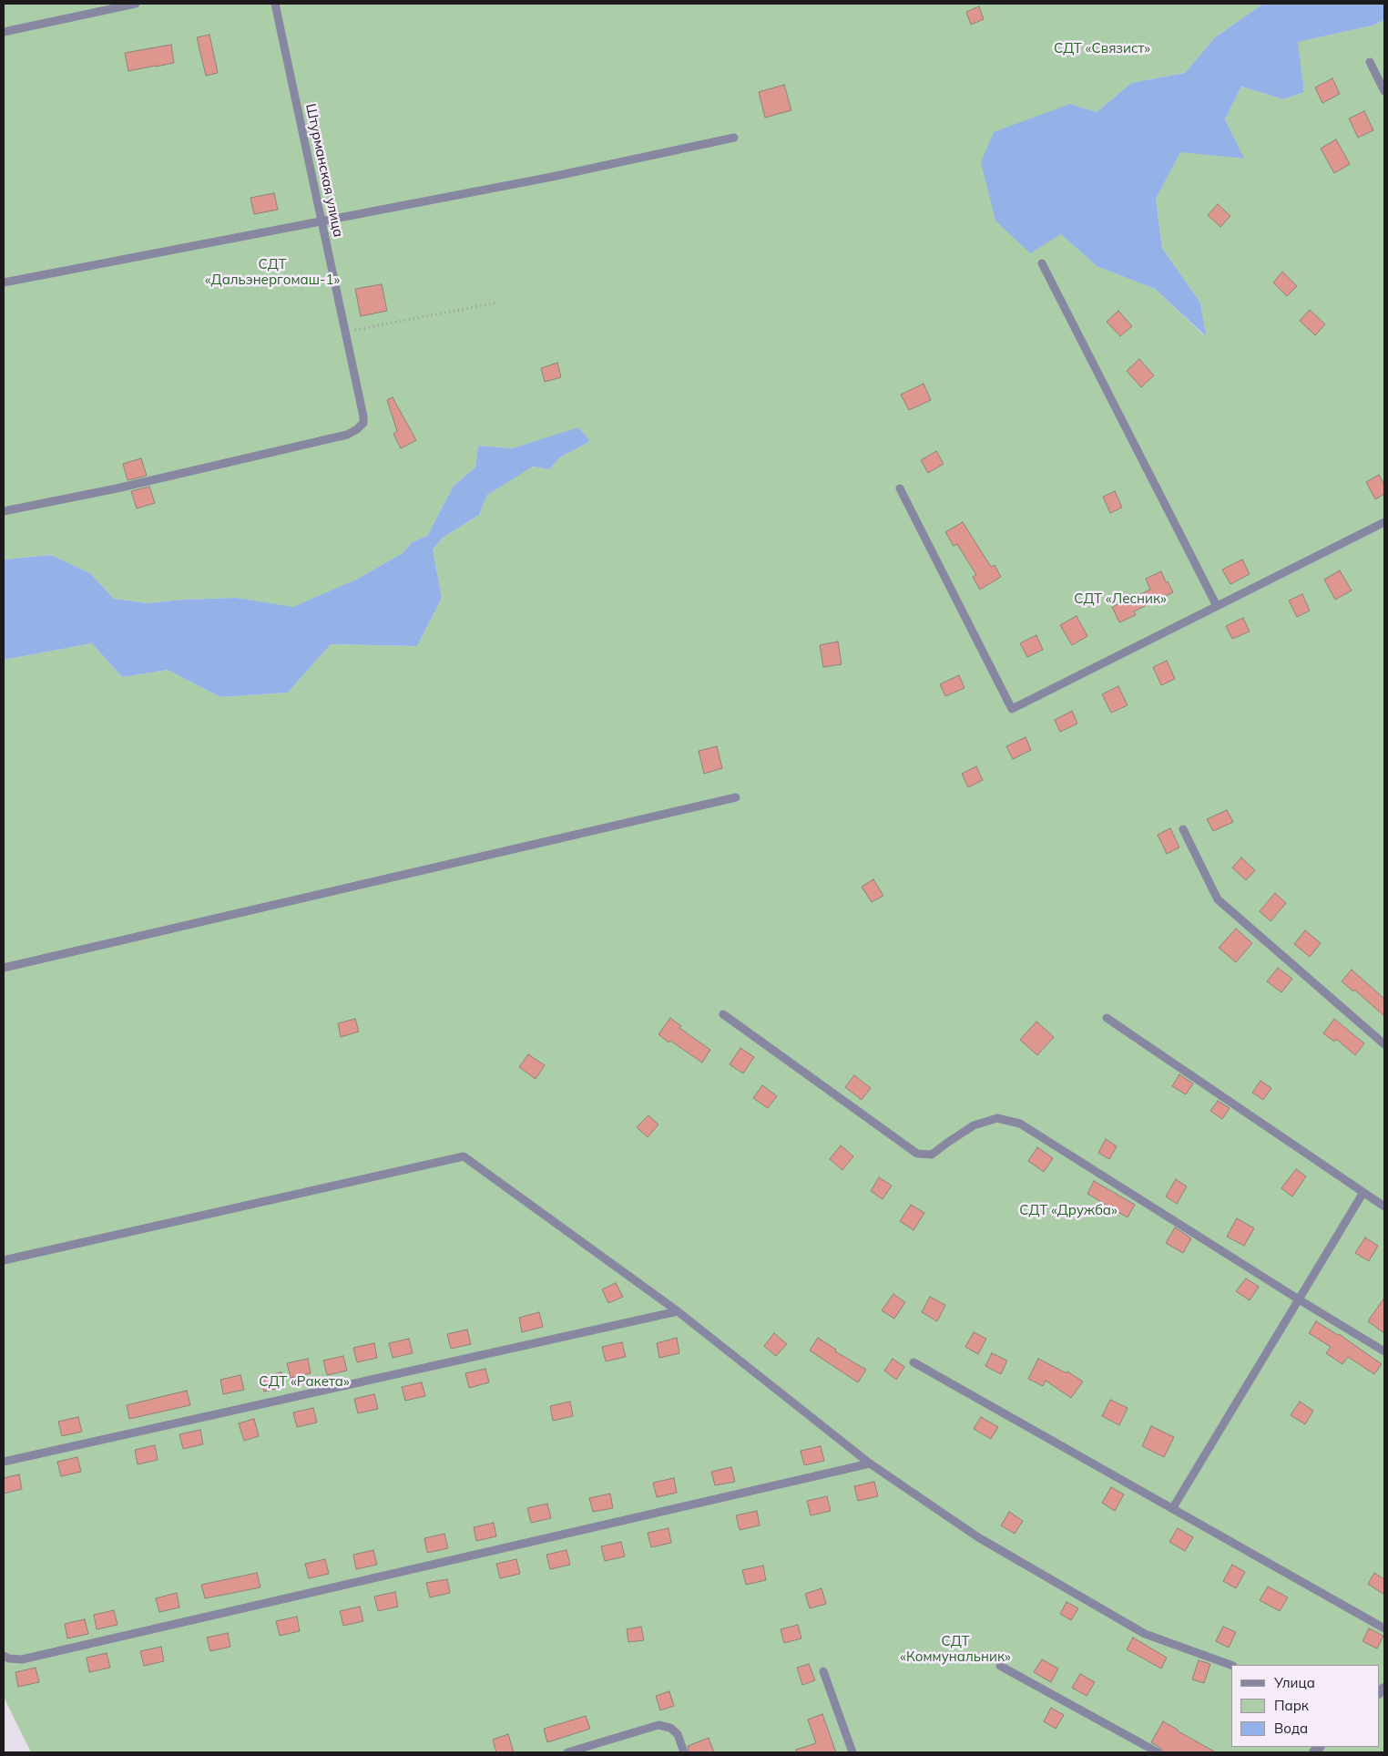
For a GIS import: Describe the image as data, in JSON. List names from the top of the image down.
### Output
{
  "streets": {
    "lane": ["Штурманская улица"]
  },
  "parks": [
    "СДТ «Связист»",
    "СДТ «Дальэнергомаш-1»",
    "СДТ «Лесник»",
    "СДТ «Дружба»",
    "СДТ «Ракета»",
    "СДТ «Коммунальник»"
  ],
  "legend": ["Улица", "Парк", "Вода"]
}
